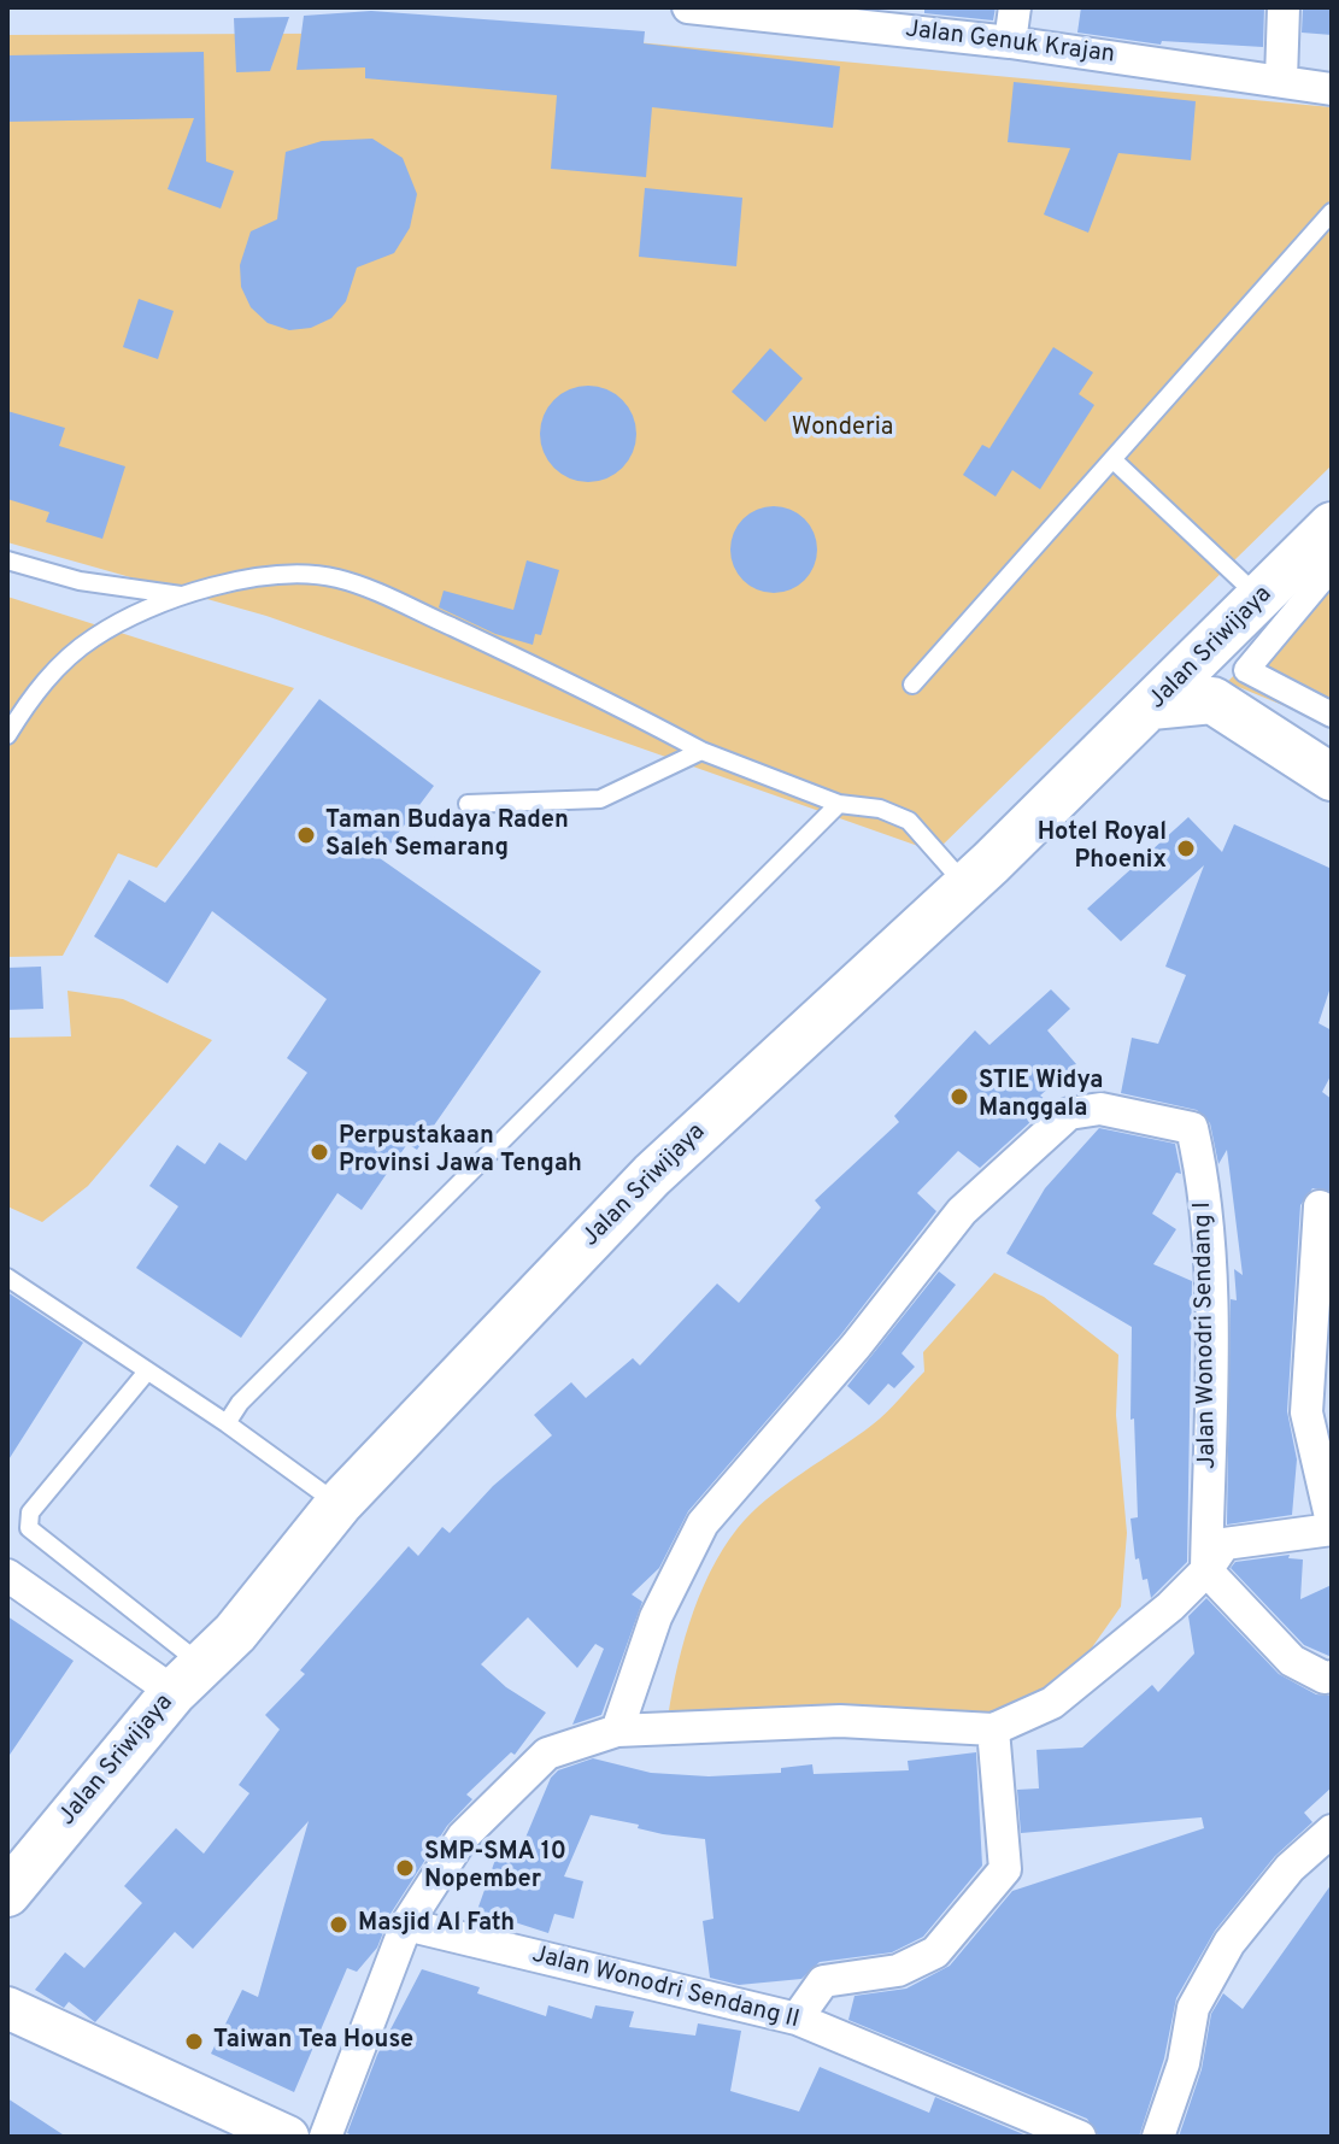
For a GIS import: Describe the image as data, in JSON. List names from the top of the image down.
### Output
{
  "streets": {
    "main road": ["Jalan Sriwijaya"],
    "street": ["Jalan Genuk Krajan", "Jalan Wonodri Sendang I", "Jalan Wonodri Sendang II"]
  },
  "parks": ["Wonderia"],
  "places": [
    "Taman Budaya Raden Saleh Semarang",
    "Hotel Royal Phoenix",
    "STIE Widya Manggala",
    "Perpustakaan Provinsi Jawa Tengah",
    "SMP-SMA 10 Nopember",
    "Masjid Al Fath",
    "Taiwan Tea House"
  ]
}
